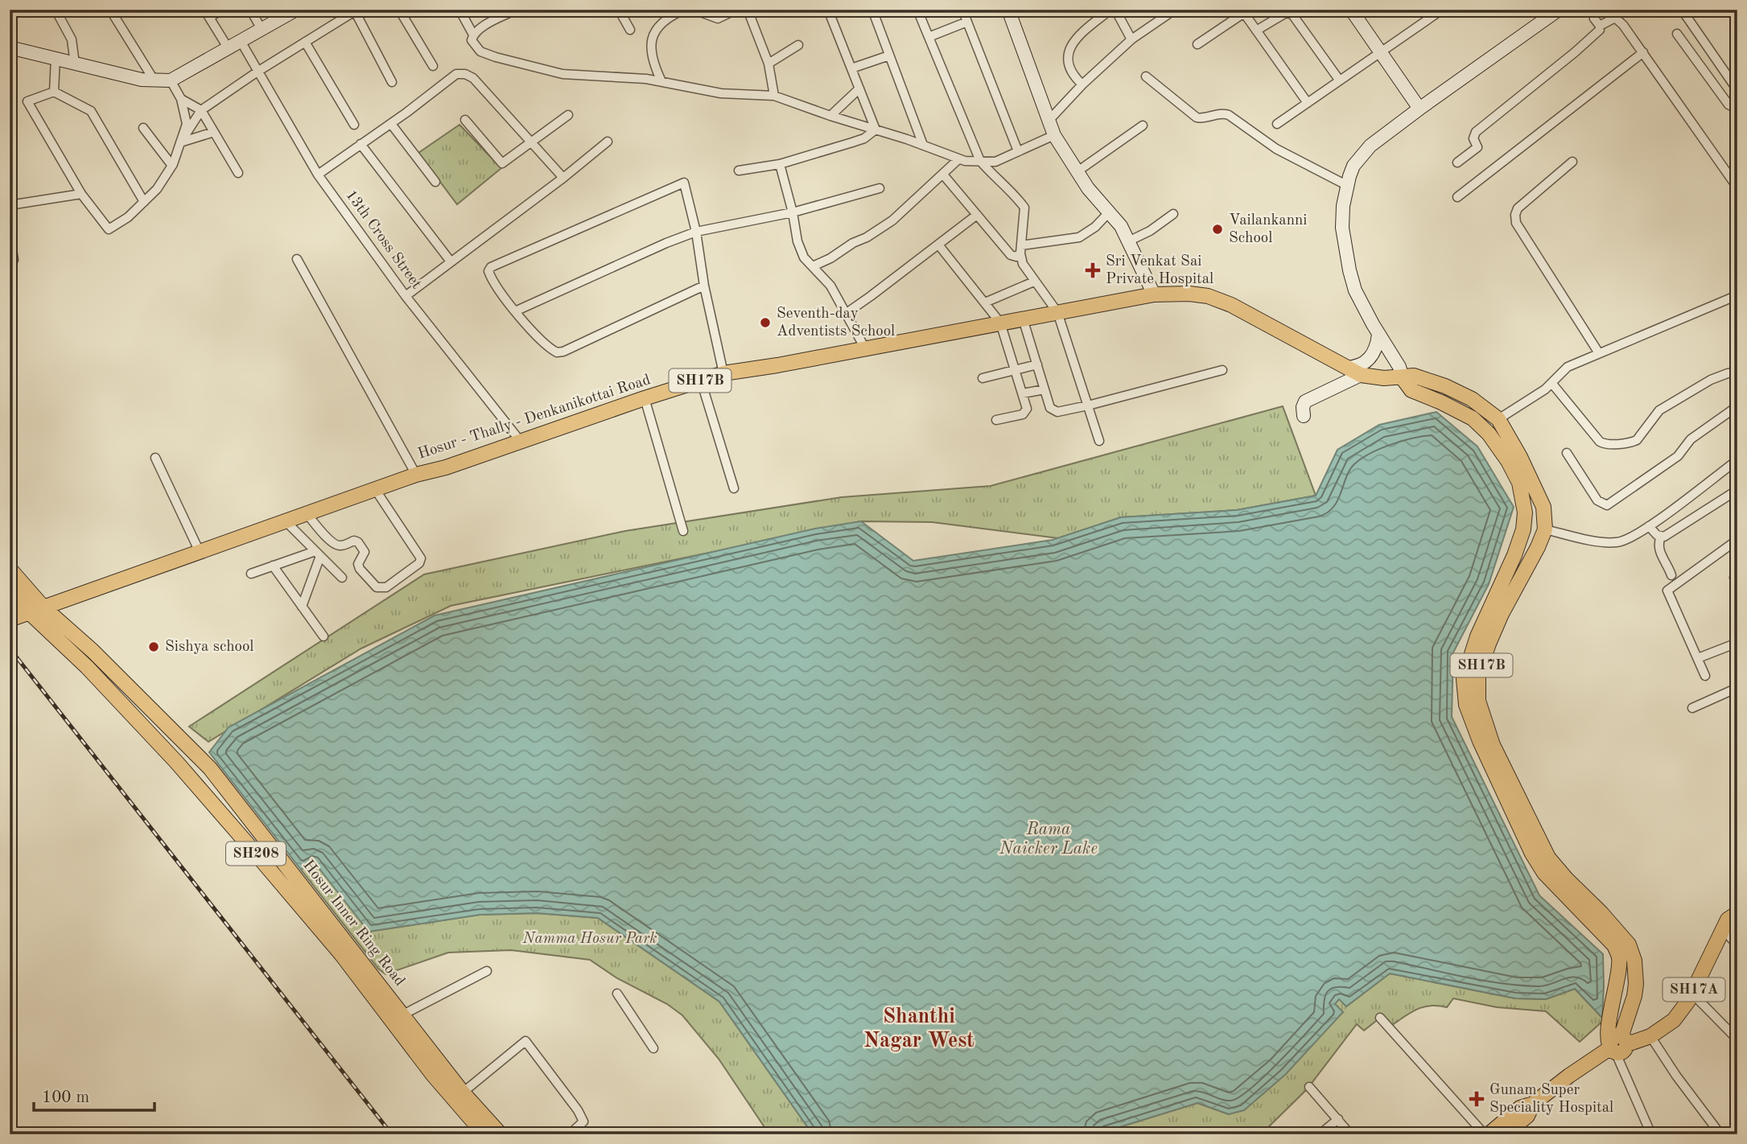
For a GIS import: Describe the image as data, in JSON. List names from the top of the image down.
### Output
{
  "streets": {
    "main road": [
      "SH17B",
      "Hosur - Thally - Denkanikottai Road",
      "SH208",
      "Hosur Inner Ring Road",
      "SH17A"
    ],
    "street": ["13th Cross Street"]
  },
  "crossings": [
    ["13th Cross Street", "Hosur - Thally - Denkanikottai Road"],
    ["SH17B", "Hosur - Thally - Denkanikottai Road"],
    ["SH17B", "SH17A"],
    ["Hosur - Thally - Denkanikottai Road", "Hosur Inner Ring Road"]
  ],
  "districts": ["Shanthi Nagar West"],
  "water": ["Rama Naicker Lake"],
  "parks": ["Namma Hosur Park"],
  "places": {
    "other": ["Vailankanni School", "Seventh-day Adventists School", "Sishya school"],
    "health": ["Sri Venkat Sai Private Hospital", "Gunam Super Speciality Hospital"]
  },
  "scale_bar": "100 m"
}
